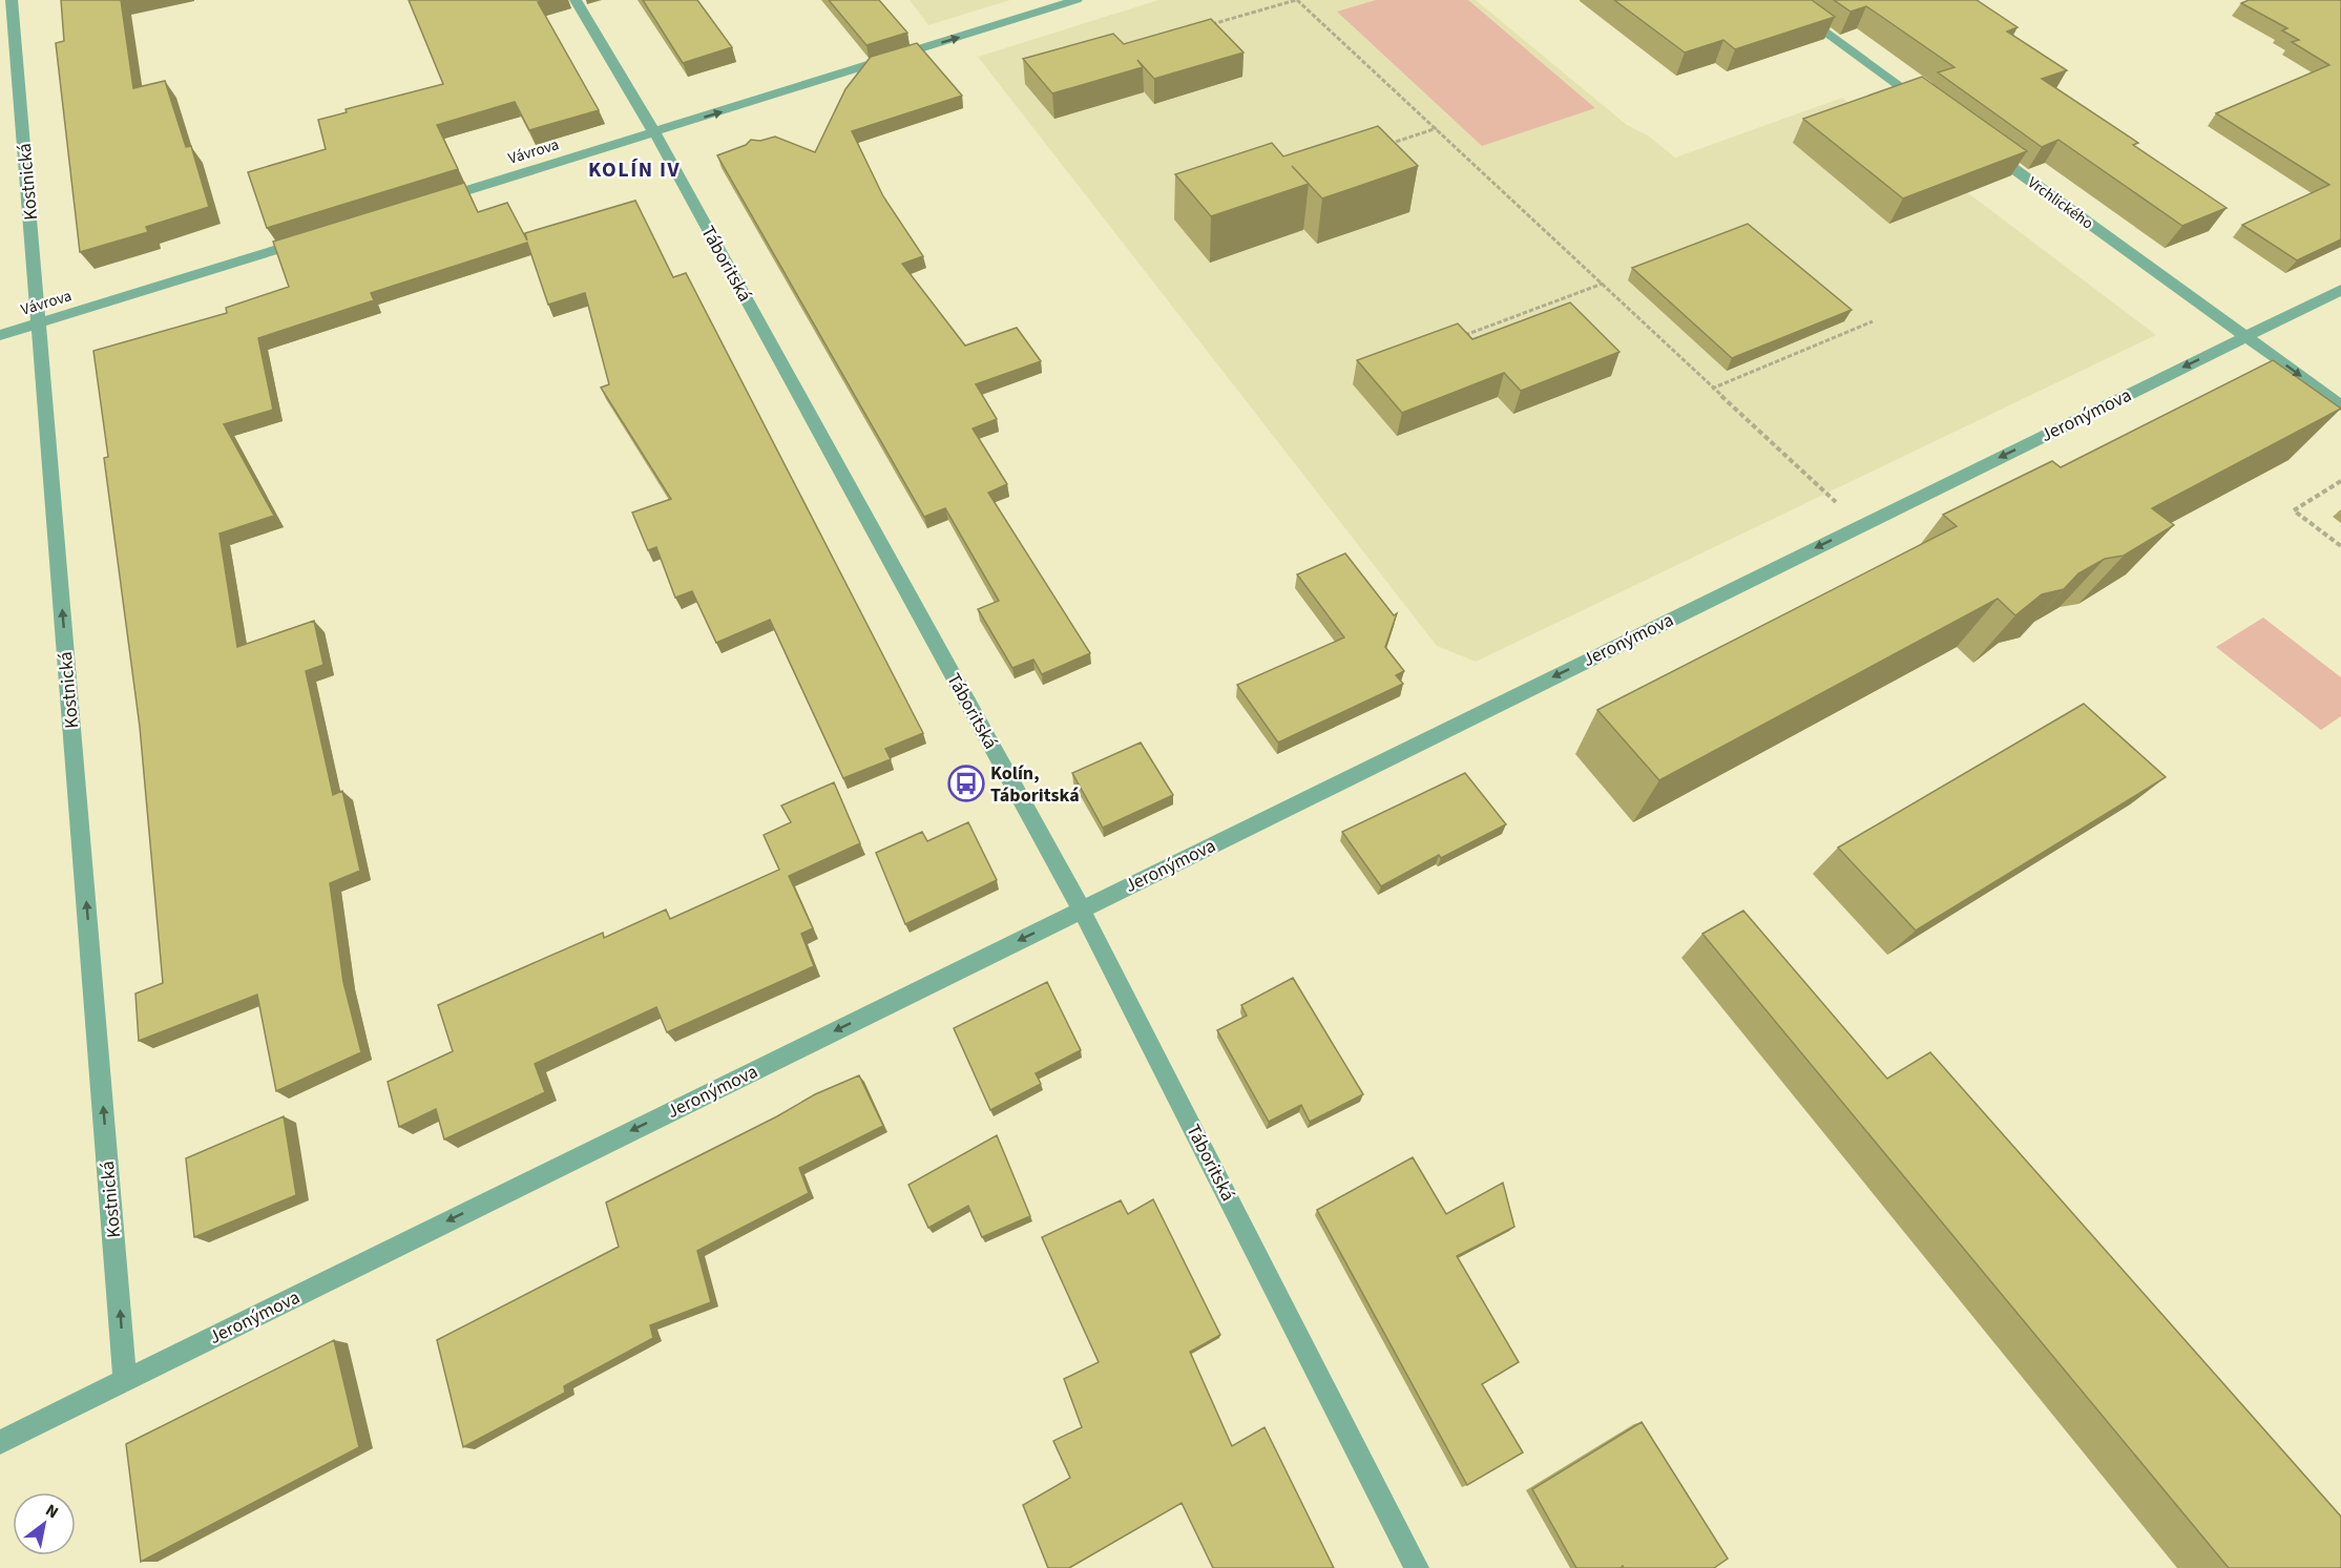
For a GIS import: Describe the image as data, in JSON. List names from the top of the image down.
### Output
{
  "streets": {
    "street": [
      "Vávrova",
      "Kostnická",
      "Vrchlického",
      "Táboritská",
      "Jeronýmova"
    ]
  },
  "crossings": [
    ["Vávrova", "Kostnická"],
    ["Vávrova", "Táboritská"],
    ["Kostnická", "Jeronýmova"],
    ["Vrchlického", "Jeronýmova"],
    ["Táboritská", "Jeronýmova"]
  ],
  "one_way": ["Vávrova", "Kostnická", "Jeronýmova"],
  "districts": ["KOLÍN IV"],
  "places": {
    "bus stop": ["Kolín, Táboritská"]
  },
  "north": "top right"
}
